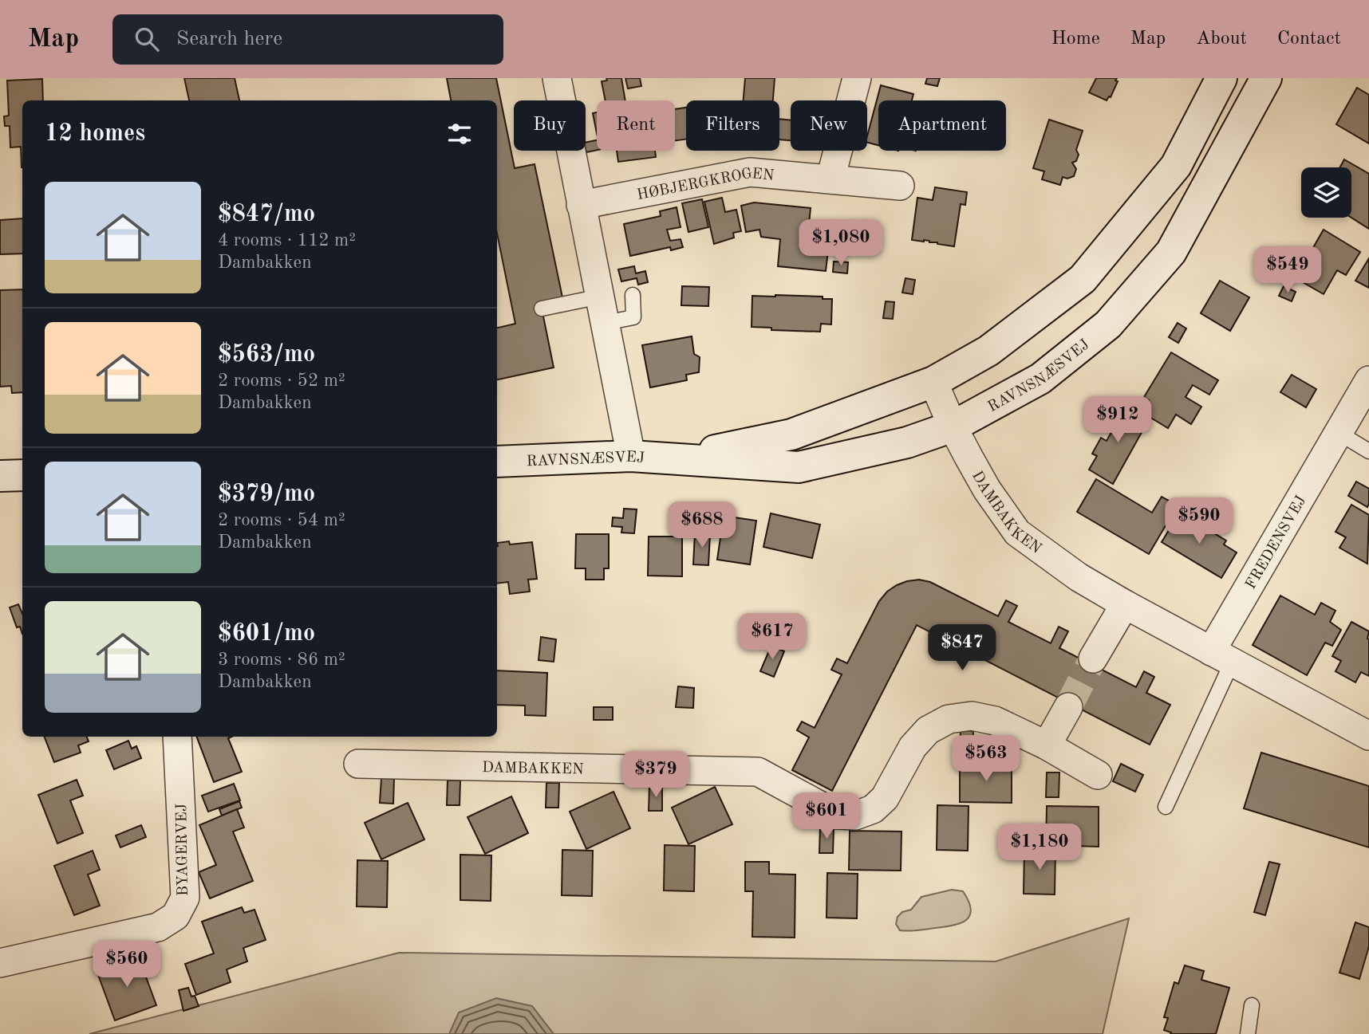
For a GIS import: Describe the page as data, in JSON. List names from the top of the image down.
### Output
{
  "streets": {
    "main road": ["RAVNSNÆSVEJ"],
    "street": [
      "HØBJERGKROGEN",
      "DAMBAKKEN",
      "FREDENSVEJ",
      "BYAGERVEJ"
    ]
  },
  "crossings": [
    ["RAVNSNÆSVEJ", "DAMBAKKEN"],
    ["DAMBAKKEN", "FREDENSVEJ"]
  ],
  "page": {
    "header": "Map",
    "search": "Search here",
    "nav": [
      "Home",
      "Map",
      "About",
      "Contact"
    ],
    "chip": [
      "Buy",
      "Rent",
      "Filters",
      "New",
      "Apartment"
    ],
    "heading": "12 homes",
    "list": [
      {
        "name": "$847/mo",
        "note": "4 rooms · 112 m² · Dambakken"
      },
      {
        "name": "$563/mo",
        "note": "2 rooms · 52 m² · Dambakken"
      },
      {
        "name": "$379/mo",
        "note": "2 rooms · 54 m² · Dambakken"
      },
      {
        "name": "$601/mo",
        "note": "3 rooms · 86 m² · Dambakken"
      }
    ],
    "price": [
      "$1,080",
      "$549",
      "$912",
      "$590",
      "$688",
      "$617",
      "$847",
      "$563",
      "$379",
      "$601",
      "$1,180",
      "$560"
    ]
  }
}
